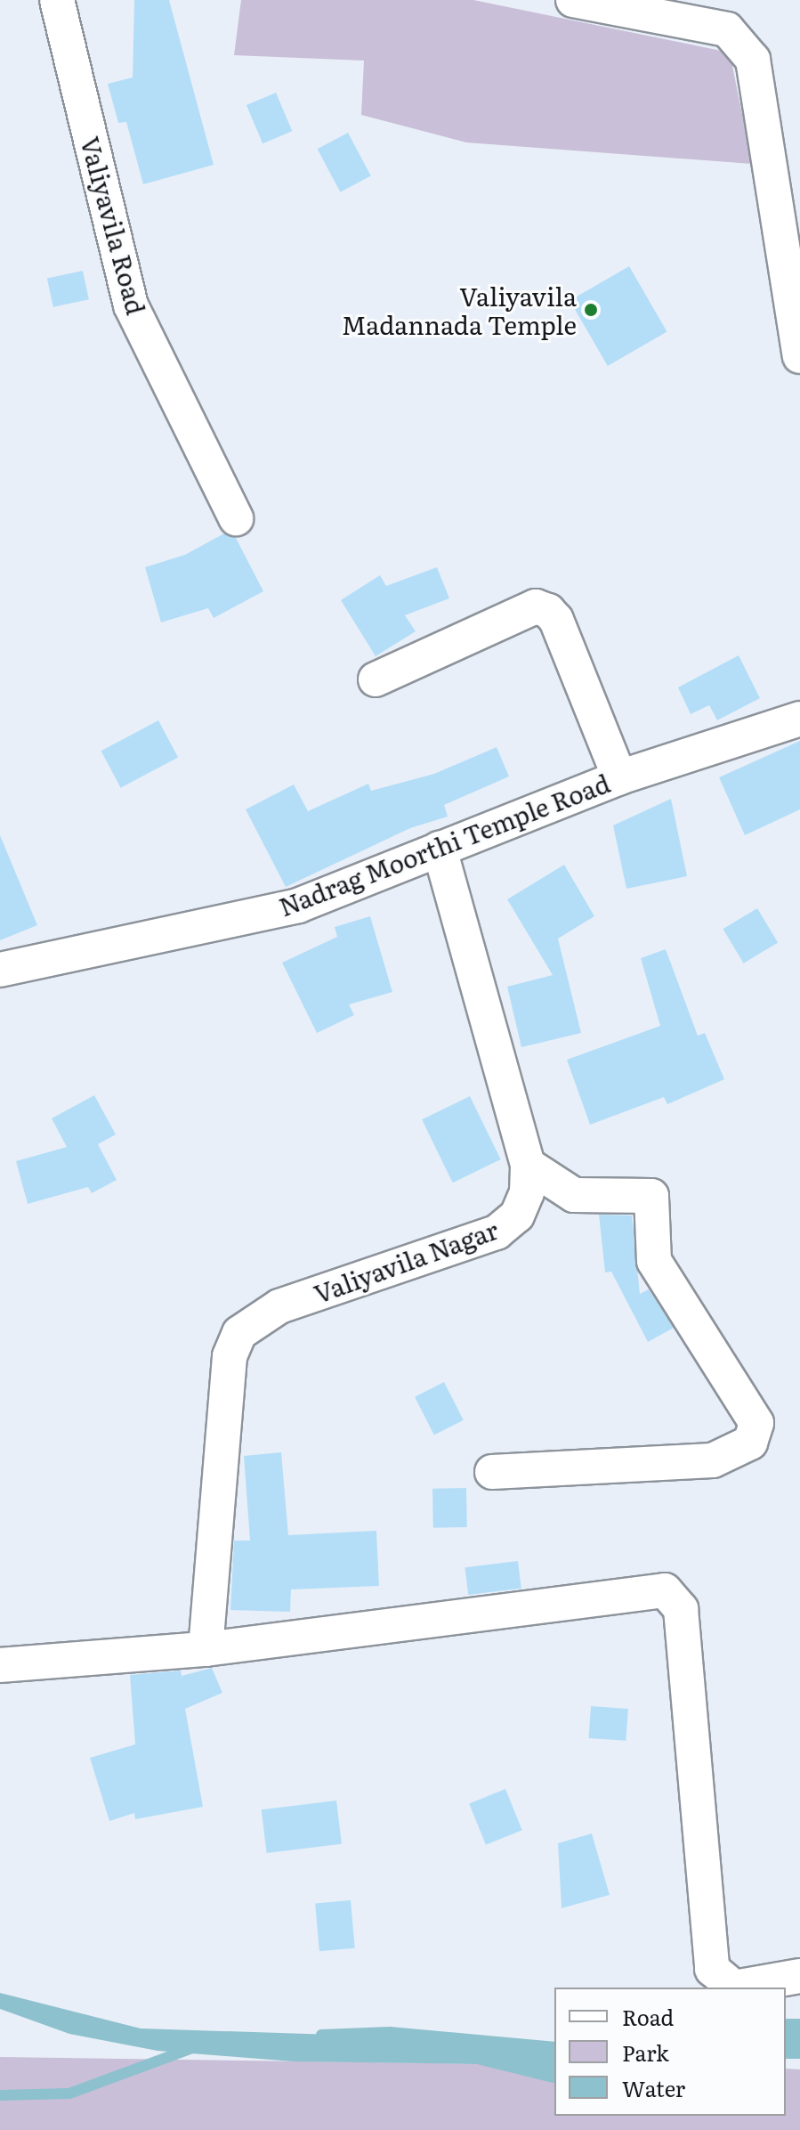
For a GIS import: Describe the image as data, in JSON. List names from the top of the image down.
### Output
{
  "streets": {
    "street": ["Valiyavila Road", "Nadrag Moorthi Temple Road", "Valiyavila Nagar"]
  },
  "crossings": [
    ["Nadrag Moorthi Temple Road", "Valiyavila Nagar"]
  ],
  "places": ["Valiyavila Madannada Temple"],
  "legend": ["Road", "Park", "Water"]
}
